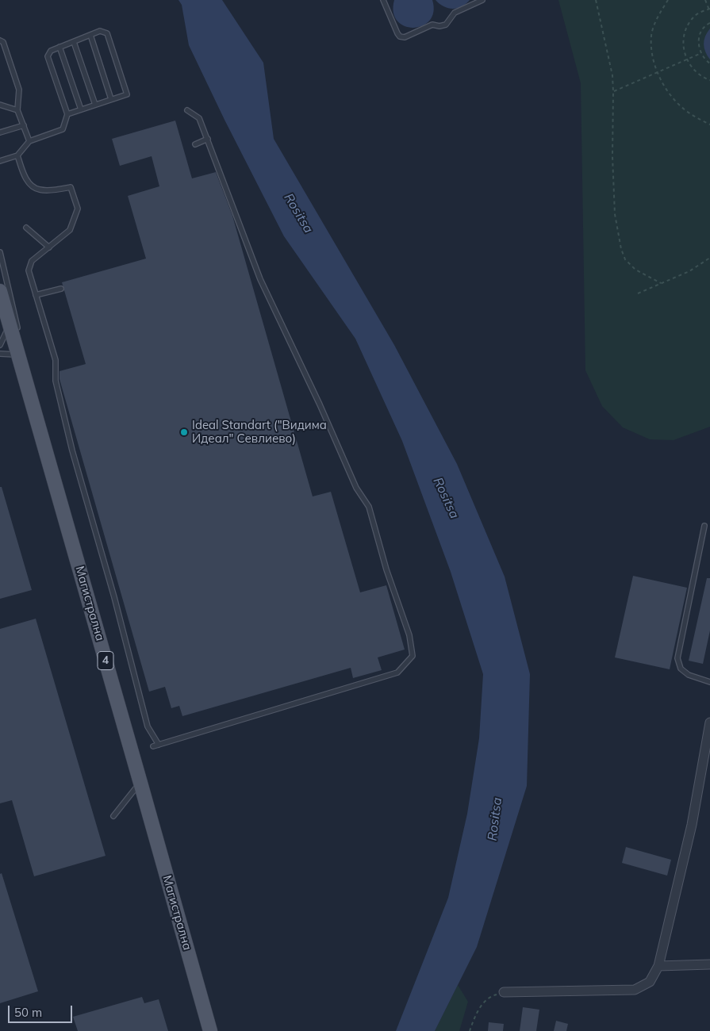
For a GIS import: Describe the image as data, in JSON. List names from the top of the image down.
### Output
{
  "streets": {
    "main road": ["Магистрална", "4"]
  },
  "water": ["Rositsa"],
  "places": ["Ideal Standart (\"Видима Идеал\" Севлиево)"],
  "scale_bar": "50 m"
}
